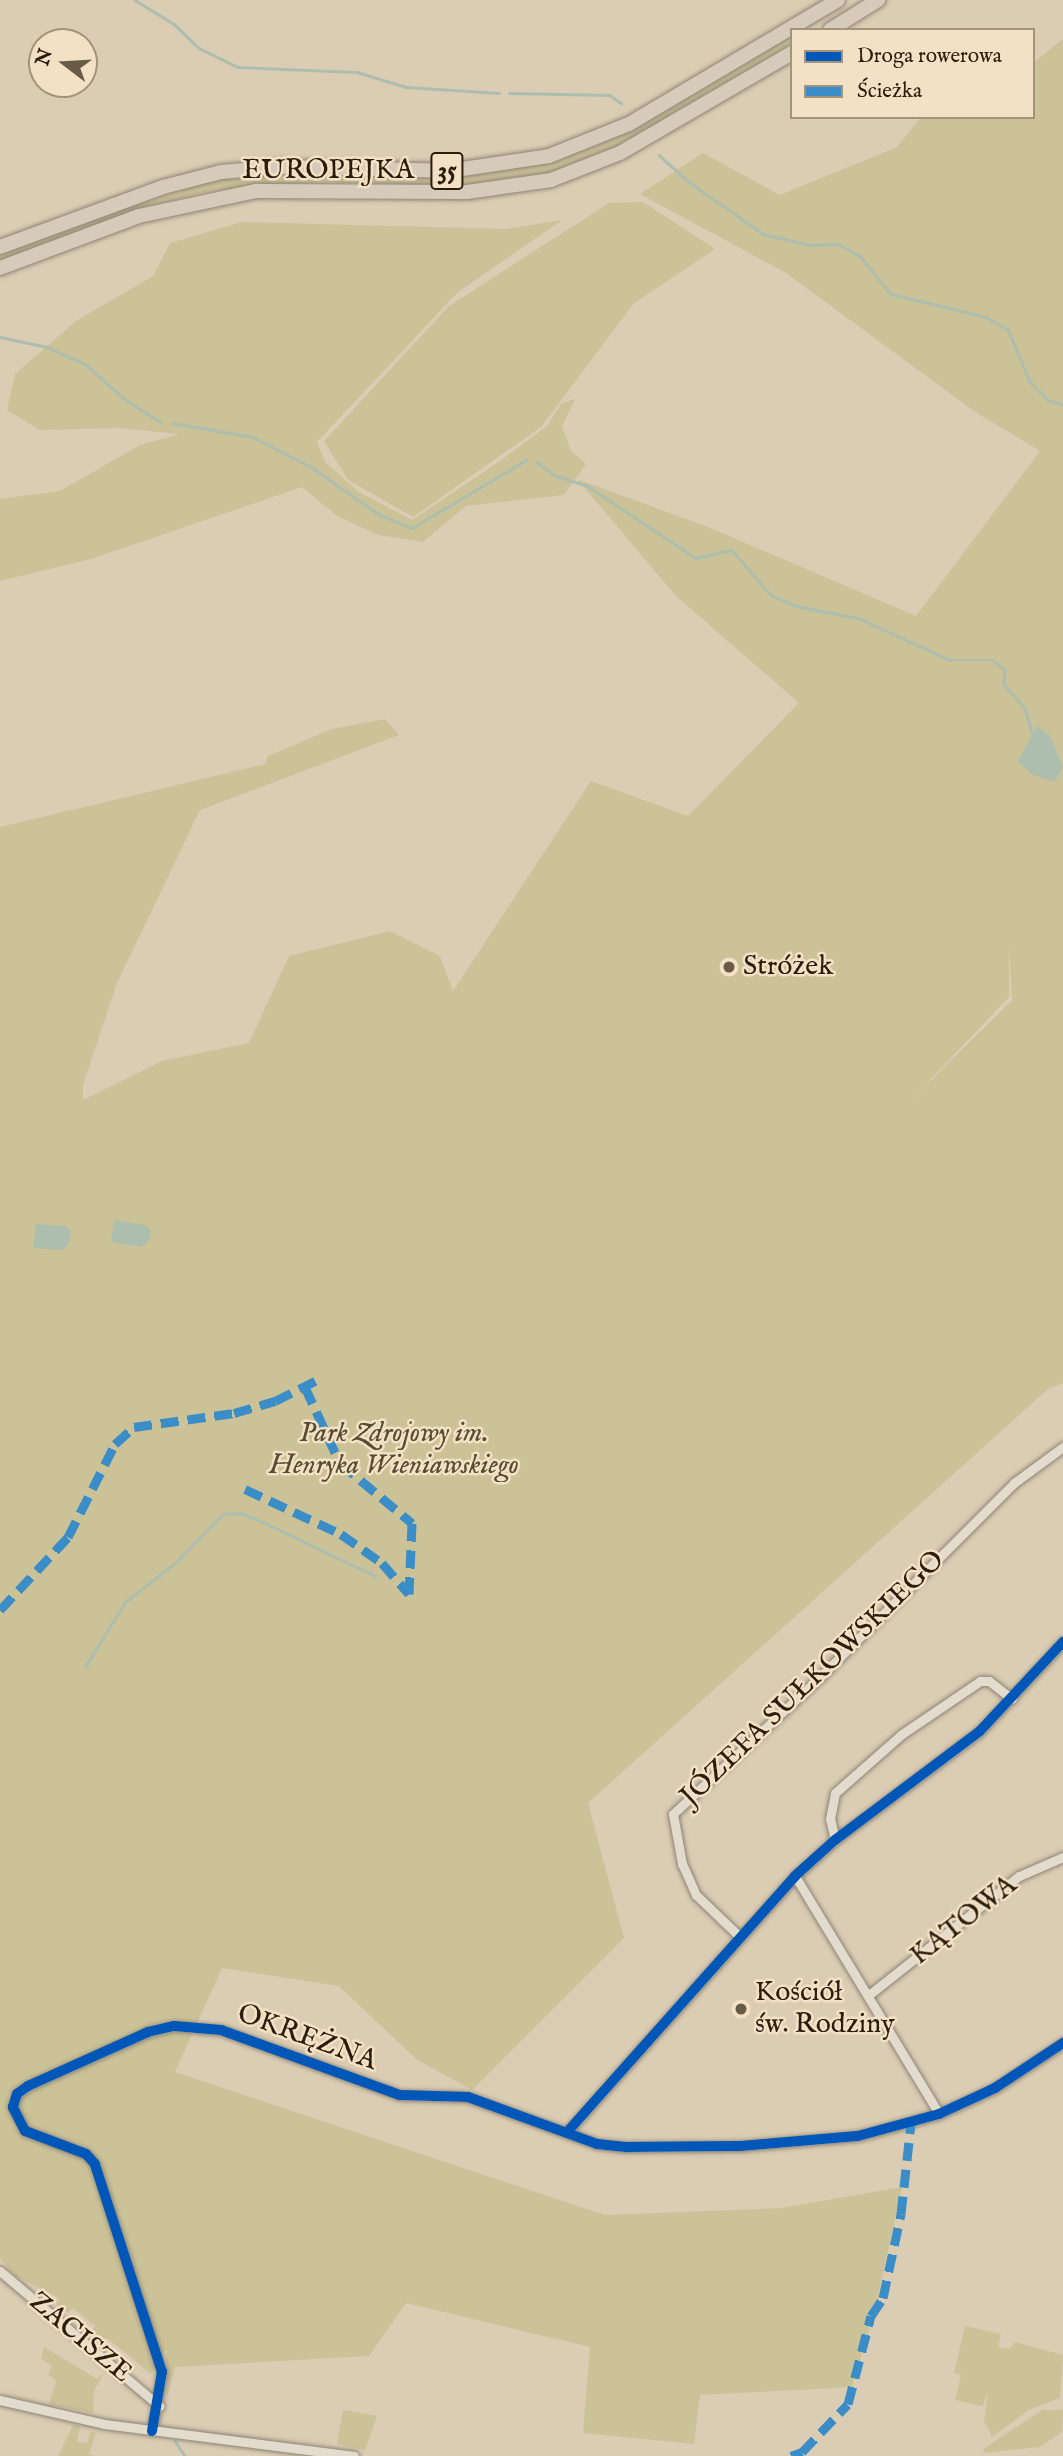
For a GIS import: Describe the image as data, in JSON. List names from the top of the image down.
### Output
{
  "streets": {
    "main road": ["EUROPEJKA", "35"],
    "street": [
      "JÓZEFA SUŁKOWSKIEGO",
      "KĄTOWA",
      "OKRĘŻNA",
      "ZACISZE"
    ]
  },
  "crossings": [
    ["OKRĘŻNA", "ZACISZE"]
  ],
  "parks": ["Park Zdrojowy im. Henryka Wieniawskiego"],
  "places": ["Stróżek", "Kościół św. Rodziny"],
  "legend": ["Droga rowerowa", "Ścieżka"],
  "north": "left"
}
